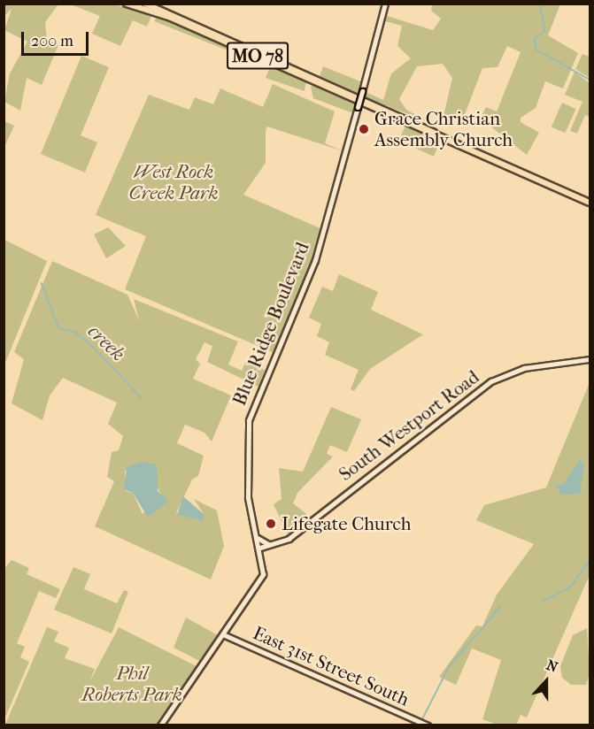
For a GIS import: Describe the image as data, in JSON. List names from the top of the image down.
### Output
{
  "streets": {
    "main road": ["MO 78", "Blue Ridge Boulevard"],
    "street": ["South Westport Road", "East 31st Street South"]
  },
  "crossings": [
    ["Blue Ridge Boulevard", "South Westport Road"],
    ["Blue Ridge Boulevard", "East 31st Street South"]
  ],
  "water": ["creek"],
  "parks": ["West Rock Creek Park", "Phil Roberts Park"],
  "places": ["Grace Christian Assembly Church", "Lifegate Church"],
  "scale_bar": "200 m",
  "north": "top"
}
